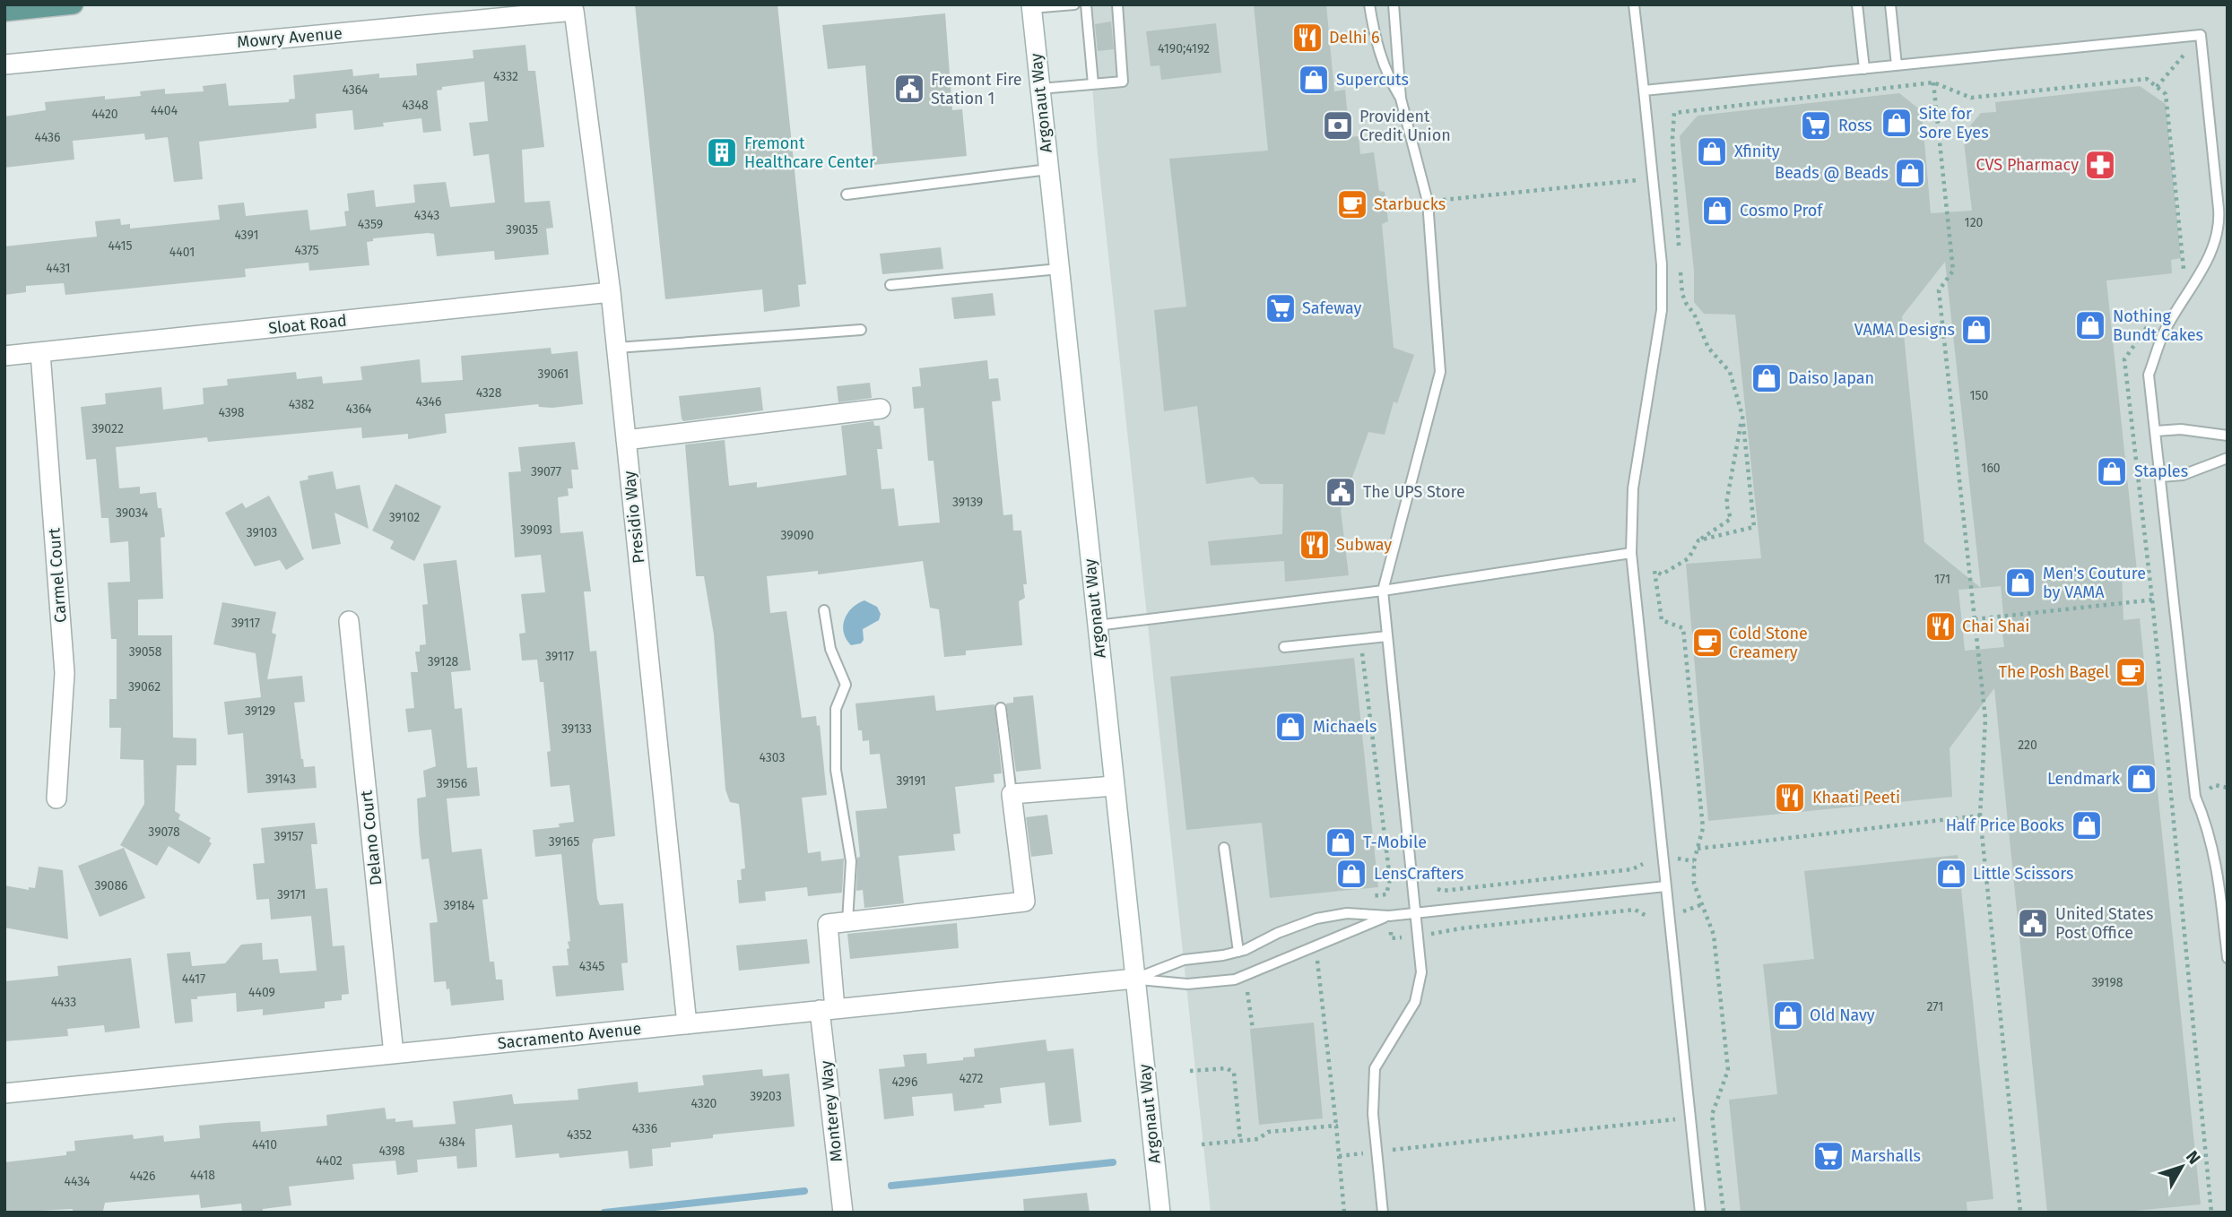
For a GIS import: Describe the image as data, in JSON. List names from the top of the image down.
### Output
{
  "streets": {
    "street": [
      "Mowry Avenue",
      "Argonaut Way",
      "Sloat Road",
      "Presidio Way",
      "Carmel Court",
      "Delano Court",
      "Sacramento Avenue",
      "Monterey Way"
    ]
  },
  "crossings": [
    ["Mowry Avenue", "Presidio Way"],
    ["Argonaut Way", "Sacramento Avenue"],
    ["Sloat Road", "Presidio Way"],
    ["Sloat Road", "Carmel Court"],
    ["Presidio Way", "Sacramento Avenue"],
    ["Delano Court", "Sacramento Avenue"],
    ["Sacramento Avenue", "Monterey Way"]
  ],
  "places": {
    "restaurant": [
      "Delhi 6",
      "Subway",
      "Chai Shai",
      "Khaati Peeti"
    ],
    "shop": [
      "Supercuts",
      "Site for Sore Eyes",
      "Xfinity",
      "Beads @ Beads",
      "Cosmo Prof",
      "Nothing Bundt Cakes",
      "VAMA Designs",
      "Daiso Japan",
      "Staples",
      "Men's Couture by VAMA",
      "Michaels",
      "Lendmark",
      "Half Price Books",
      "T-Mobile",
      "LensCrafters",
      "Little Scissors",
      "Old Navy"
    ],
    "public building": ["Fremont Fire Station 1", "The UPS Store", "United States Post Office"],
    "bank": ["Provident Credit Union"],
    "supermarket": ["Ross", "Safeway", "Marshalls"],
    "building": ["Fremont Healthcare Center"],
    "pharmacy": ["CVS Pharmacy"],
    "cafe": ["Starbucks", "Cold Stone Creamery", "The Posh Bagel"]
  },
  "house_numbers": [
    "4190;4192",
    "4332",
    "4364",
    "4348",
    "4404",
    "4420",
    "4436",
    "4343",
    "120",
    "4359",
    "39035",
    "4391",
    "4415",
    "4375",
    "4401",
    "4431",
    "39061",
    "4328",
    "150",
    "4346",
    "4382",
    "4364",
    "4398",
    "39022",
    "160",
    "39077",
    "39139",
    "39034",
    "39102",
    "39093",
    "39103",
    "39090",
    "171",
    "39117",
    "39058",
    "39117",
    "39128",
    "39062",
    "39129",
    "39133",
    "220",
    "4303",
    "39143",
    "39191",
    "39156",
    "39078",
    "39157",
    "39165",
    "39086",
    "39171",
    "39184",
    "4345",
    "4417",
    "39198",
    "4409",
    "4433",
    "271",
    "4272",
    "4296",
    "39203",
    "4320",
    "4336",
    "4352",
    "4384",
    "4410",
    "4398",
    "4402",
    "4418",
    "4426",
    "4434"
  ],
  "north": "top right"
}
